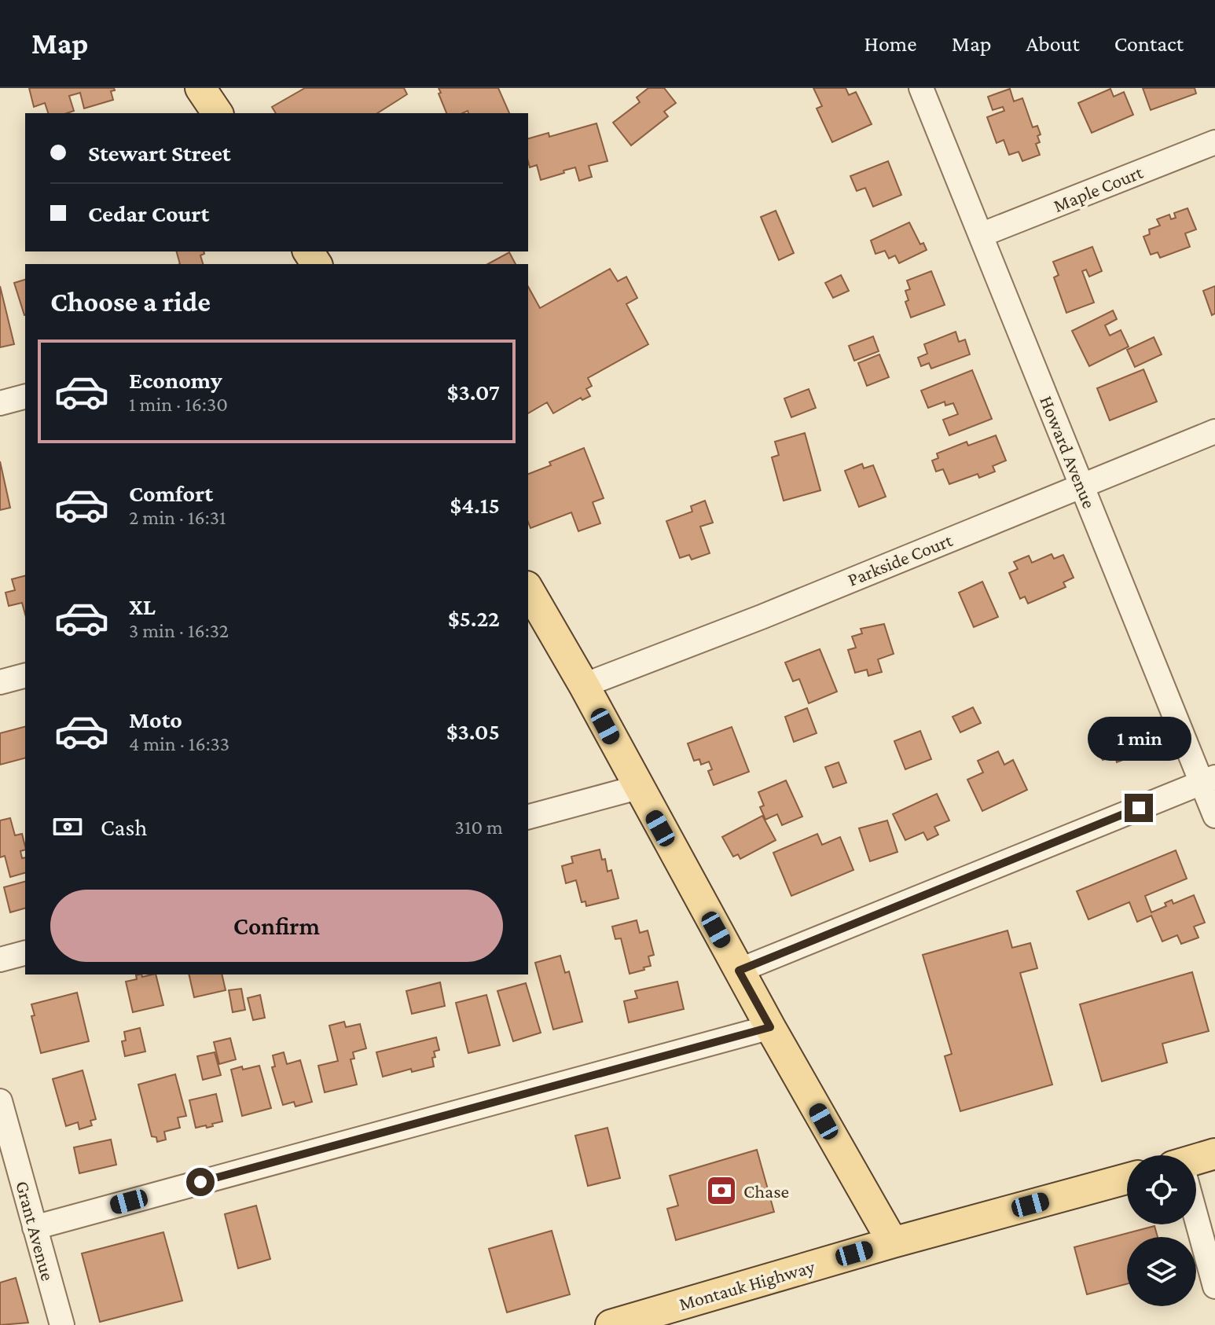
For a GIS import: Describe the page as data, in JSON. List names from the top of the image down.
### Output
{
  "streets": {
    "main road": ["Montauk Highway"],
    "street": [
      "Maple Court",
      "Howard Avenue",
      "Parkside Court",
      "Grant Avenue"
    ]
  },
  "crossings": [
    ["Maple Court", "Howard Avenue"],
    ["Howard Avenue", "Parkside Court"]
  ],
  "places": {
    "bank": ["Chase"]
  },
  "page": {
    "header": "Map",
    "nav": [
      "Home",
      "Map",
      "About",
      "Contact"
    ],
    "banner": ["Stewart Street", "Cedar Court"],
    "heading": "Choose a ride",
    "list": [
      {
        "name": "Economy",
        "note": "1 min · 16:30",
        "value": "$3.07"
      },
      {
        "name": "Comfort",
        "note": "2 min · 16:31",
        "value": "$4.15"
      },
      {
        "name": "XL",
        "note": "3 min · 16:32",
        "value": "$5.22"
      },
      {
        "name": "Moto",
        "note": "4 min · 16:33",
        "value": "$3.05"
      }
    ],
    "bubble": "1 min",
    "pay": ["Cash", "310 m"],
    "buttons": "Confirm"
  }
}
